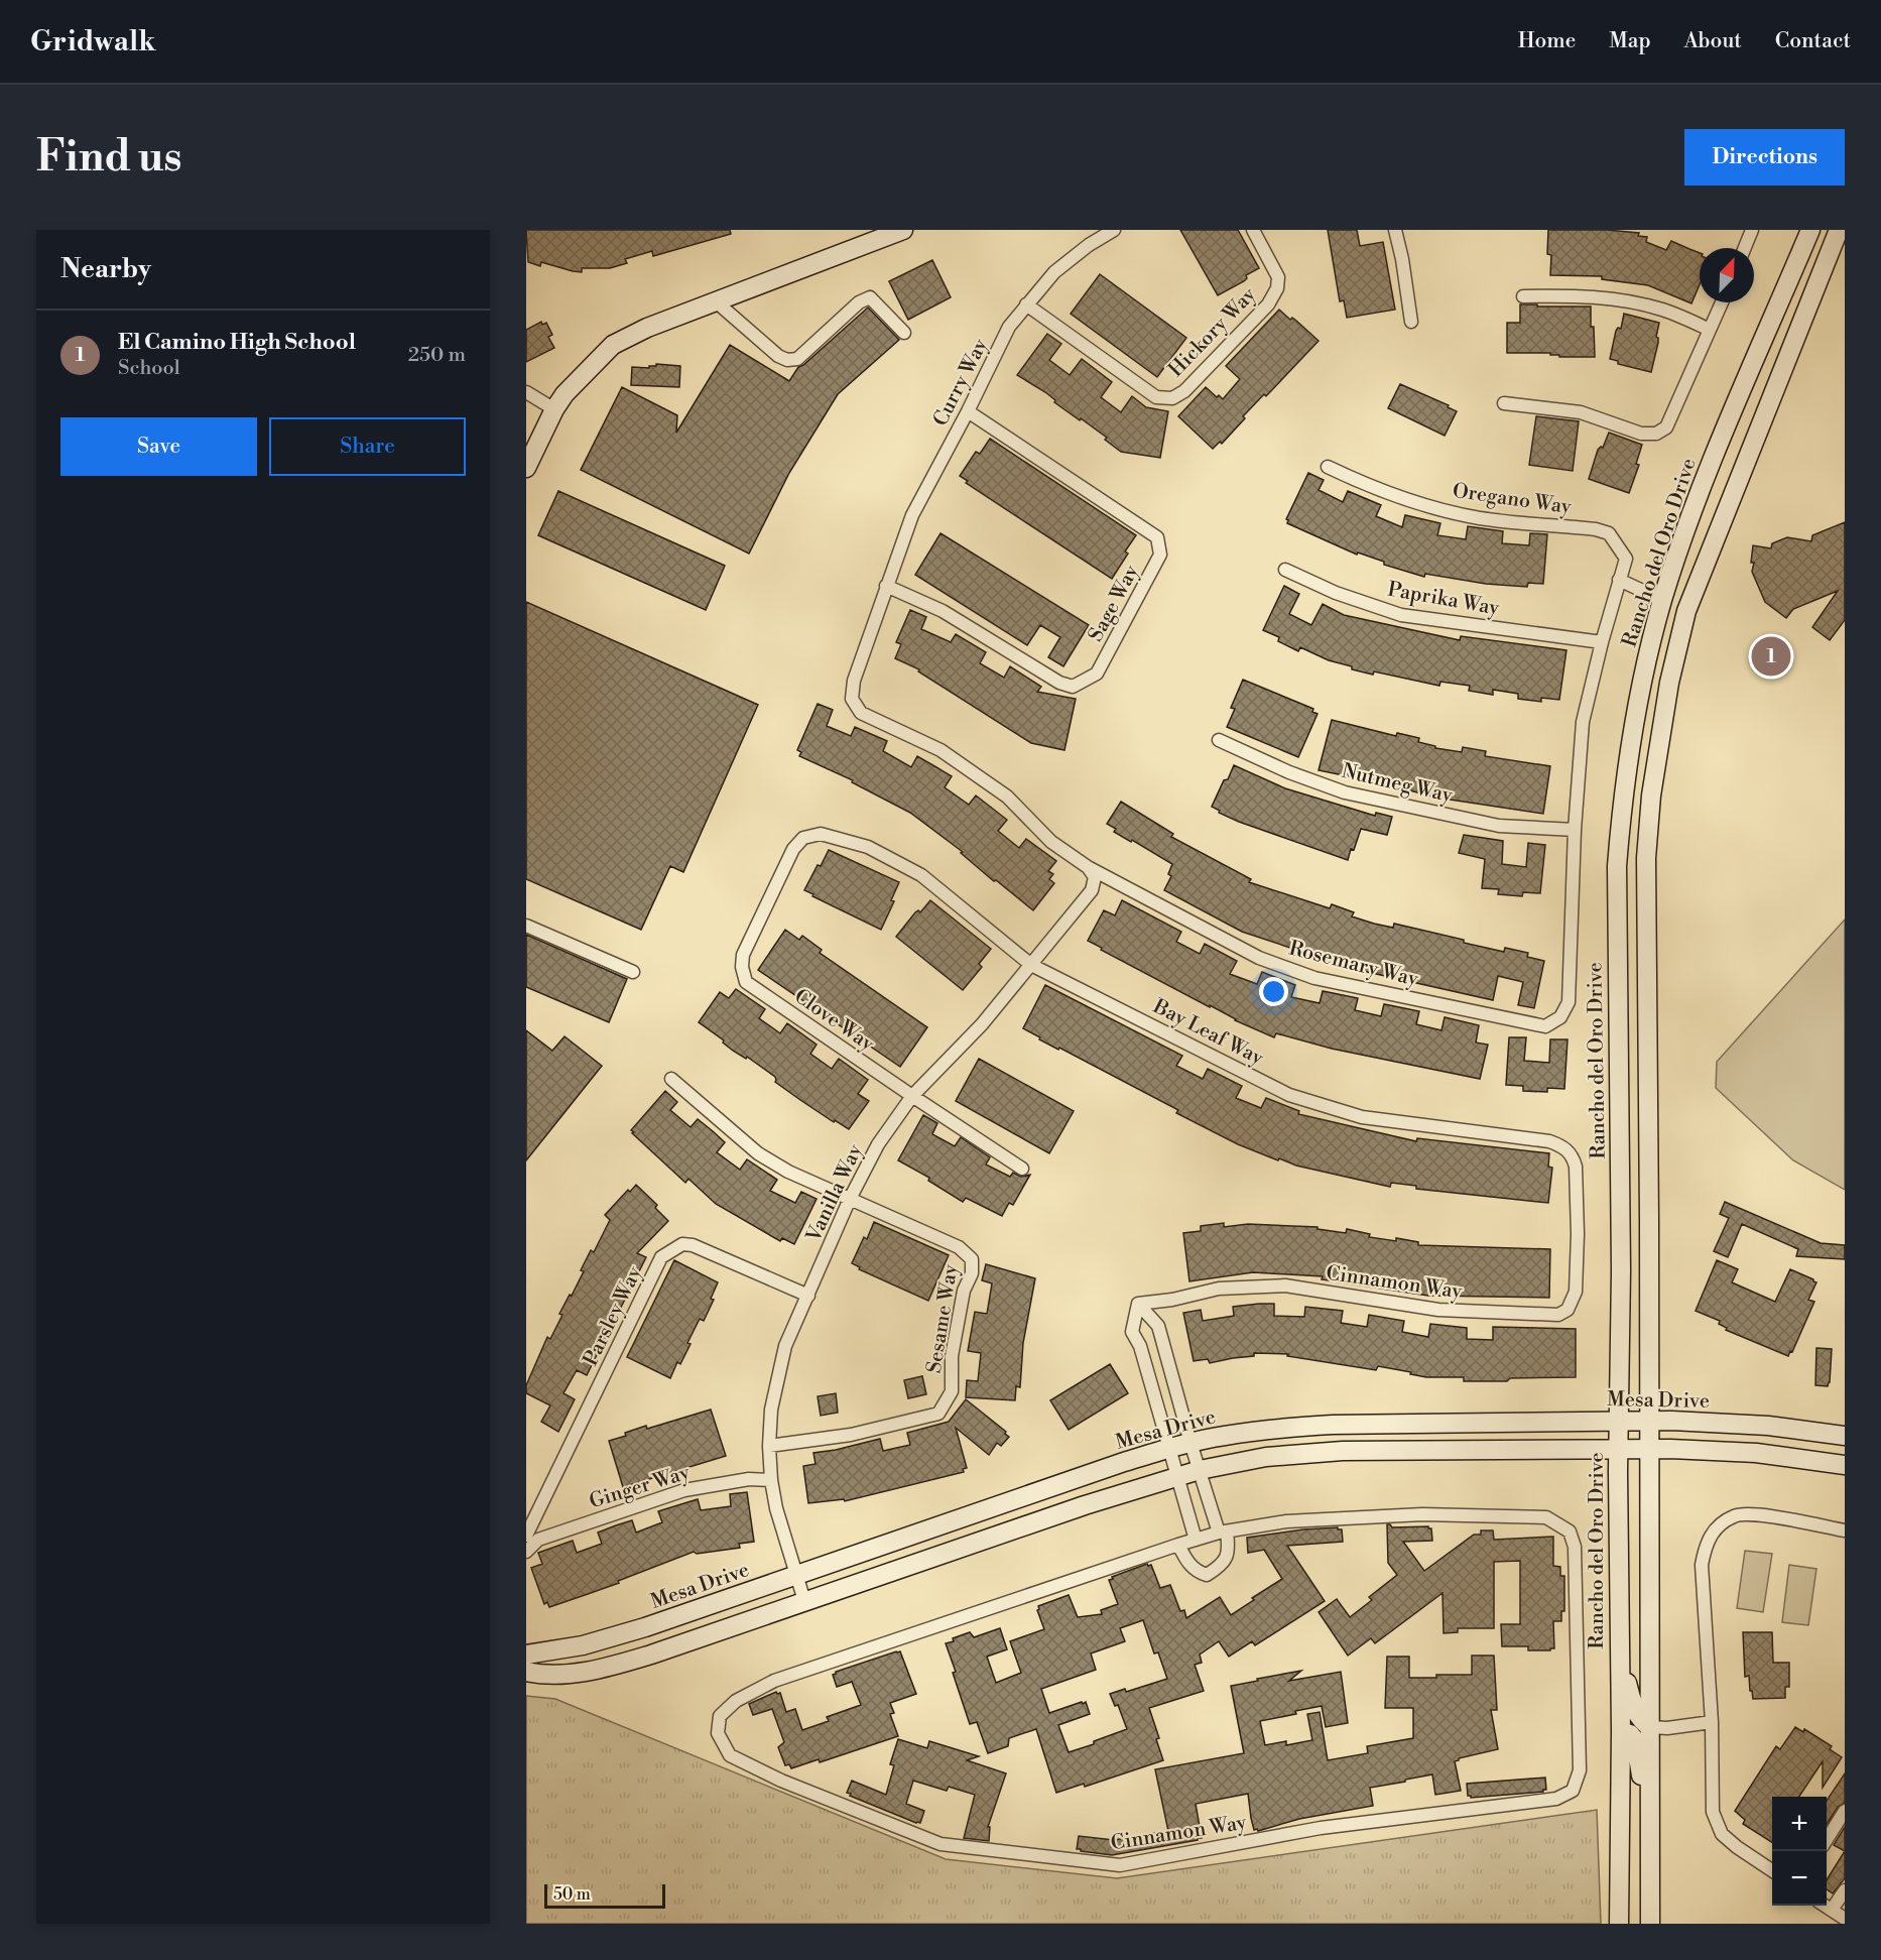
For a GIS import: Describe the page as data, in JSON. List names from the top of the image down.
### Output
{
  "streets": {
    "main road": ["Rancho del Oro Drive", "Mesa Drive"],
    "street": [
      "Hickory Way",
      "Curry Way",
      "Oregano Way",
      "Paprika Way",
      "Sage Way",
      "Nutmeg Way",
      "Rosemary Way",
      "Clove Way",
      "Bay Leaf Way",
      "Vanilla Way",
      "Cinnamon Way",
      "Parsley Way",
      "Sesame Way",
      "Ginger Way"
    ]
  },
  "crossings": [
    ["Hickory Way", "Curry Way"],
    ["Curry Way", "Sage Way"],
    ["Curry Way", "Rosemary Way"],
    ["Oregano Way", "Rosemary Way"],
    ["Rancho del Oro Drive", "Mesa Drive"],
    ["Paprika Way", "Rosemary Way"],
    ["Sage Way", "Rosemary Way"],
    ["Nutmeg Way", "Rosemary Way"],
    ["Rosemary Way", "Vanilla Way"],
    ["Clove Way", "Bay Leaf Way"],
    ["Clove Way", "Vanilla Way"],
    ["Bay Leaf Way", "Vanilla Way"],
    ["Bay Leaf Way", "Cinnamon Way"],
    ["Vanilla Way", "Parsley Way"],
    ["Vanilla Way", "Sesame Way"],
    ["Vanilla Way", "Mesa Drive"],
    ["Vanilla Way", "Ginger Way"]
  ],
  "scale_bar": "50 m",
  "north": "top right",
  "page": {
    "header": "Gridwalk",
    "nav": [
      "Home",
      "Map",
      "About",
      "Contact"
    ],
    "buttons": [
      "Directions",
      ["Save", "Share"]
    ],
    "title": "Find us",
    "heading": "Nearby",
    "list": [
      {
        "mark": "1",
        "name": "El Camino High School",
        "note": "School",
        "value": "250 m"
      }
    ],
    "pins": "1",
    "map_buttons": ["+", "−"],
    "scale": "50 m"
  }
}
